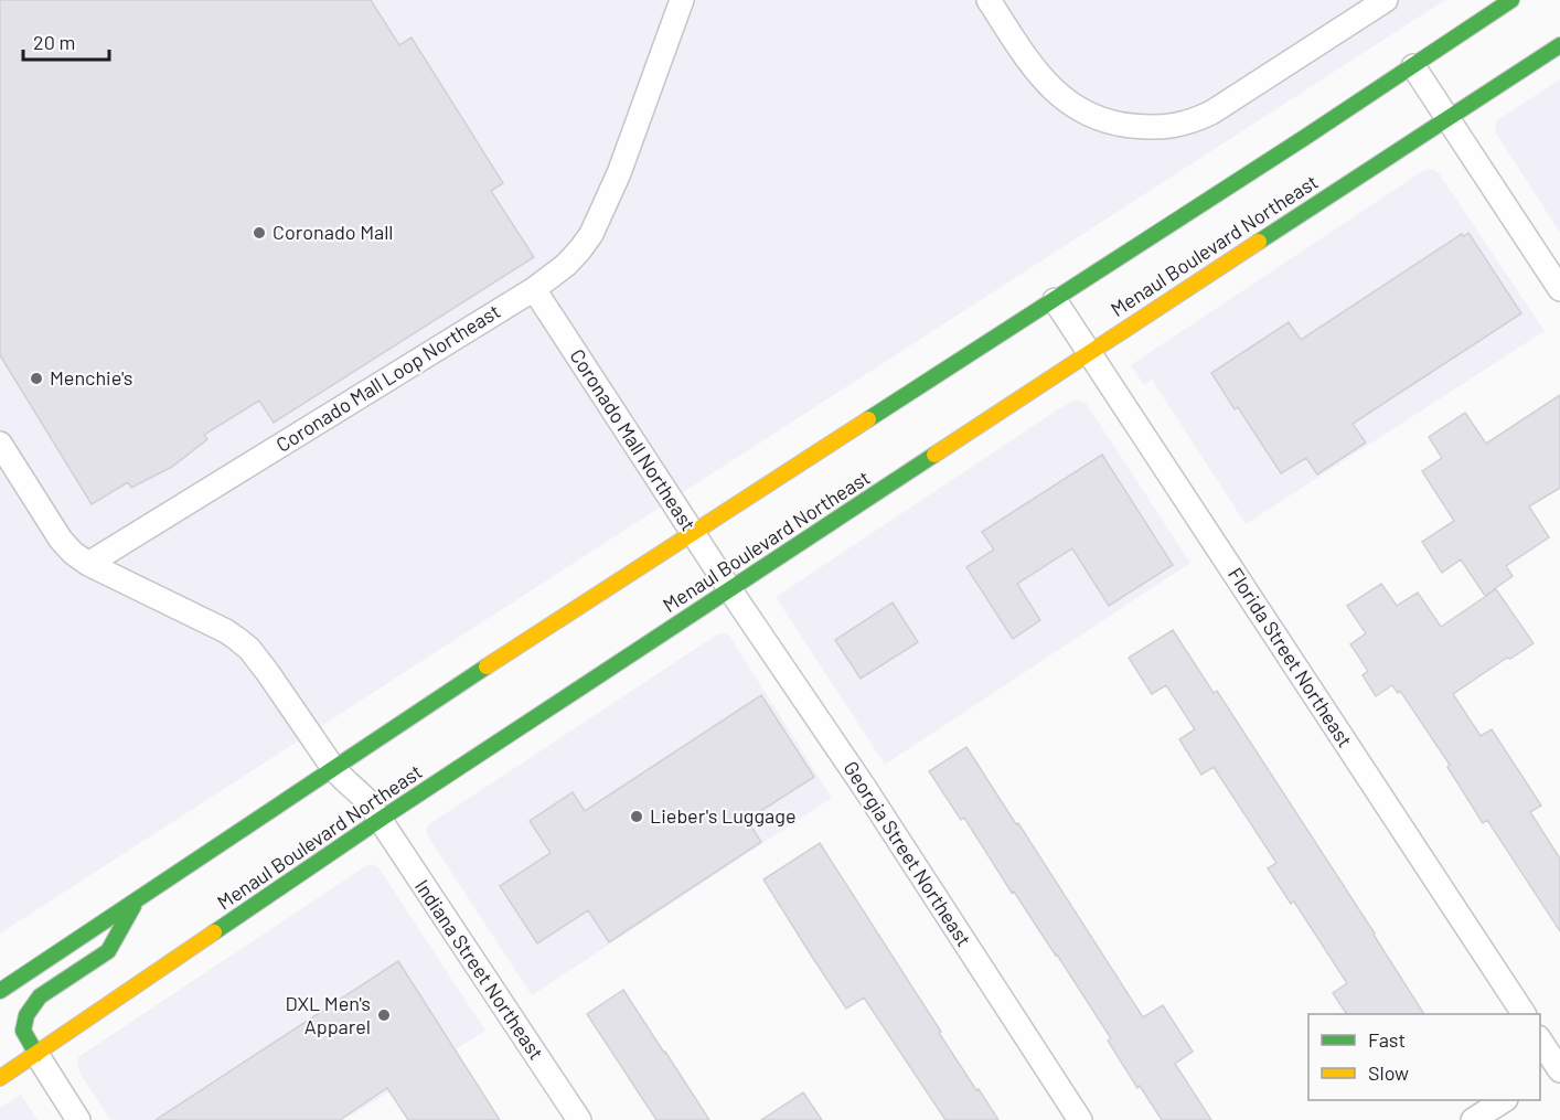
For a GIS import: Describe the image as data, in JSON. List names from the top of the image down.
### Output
{
  "streets": {
    "main road": ["Menaul Boulevard Northeast"],
    "street": [
      "Coronado Mall Loop Northeast",
      "Coronado Mall Northeast",
      "Florida Street Northeast",
      "Georgia Street Northeast",
      "Indiana Street Northeast"
    ]
  },
  "crossings": [
    ["Menaul Boulevard Northeast", "Coronado Mall Northeast"],
    ["Menaul Boulevard Northeast", "Florida Street Northeast"],
    ["Menaul Boulevard Northeast", "Georgia Street Northeast"],
    ["Menaul Boulevard Northeast", "Indiana Street Northeast"],
    ["Coronado Mall Loop Northeast", "Coronado Mall Northeast"],
    ["Coronado Mall Northeast", "Georgia Street Northeast"]
  ],
  "places": [
    "Coronado Mall",
    "Menchie's",
    "Lieber's Luggage",
    "DXL Men's Apparel"
  ],
  "legend": ["Fast", "Slow"],
  "scale_bar": "20 m"
}
